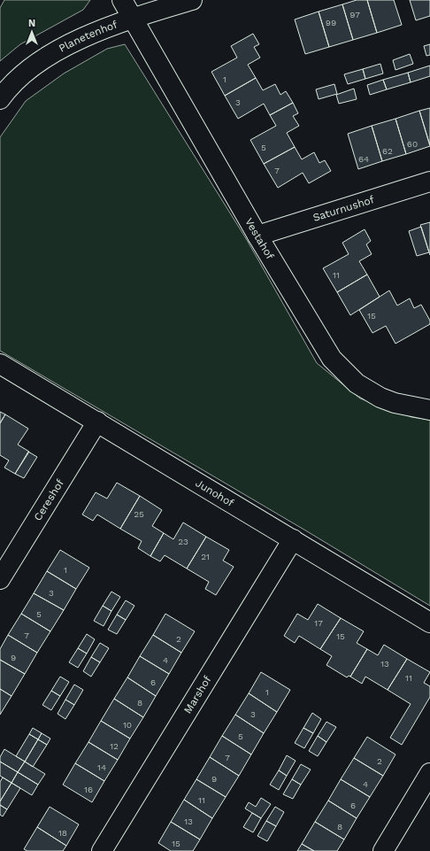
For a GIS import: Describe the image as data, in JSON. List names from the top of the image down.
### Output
{
  "streets": {
    "street": [
      "Planetenhof",
      "Saturnushof",
      "Vestahof",
      "Junohof",
      "Cereshof",
      "Marshof"
    ]
  },
  "crossings": [
    ["Planetenhof", "Vestahof"],
    ["Saturnushof", "Vestahof"],
    ["Junohof", "Cereshof"],
    ["Junohof", "Marshof"]
  ],
  "house_numbers": [
    "97",
    "99",
    "1",
    "3",
    "60",
    "5",
    "62",
    "64",
    "7",
    "11",
    "15",
    "25",
    "23",
    "21",
    "1",
    "3",
    "5",
    "17",
    "7",
    "15",
    "2",
    "9",
    "4",
    "13",
    "11",
    "6",
    "1",
    "8",
    "3",
    "10",
    "5",
    "12",
    "7",
    "2",
    "14",
    "9",
    "4",
    "16",
    "11",
    "6",
    "13",
    "8",
    "18",
    "15"
  ],
  "north": "top"
}
